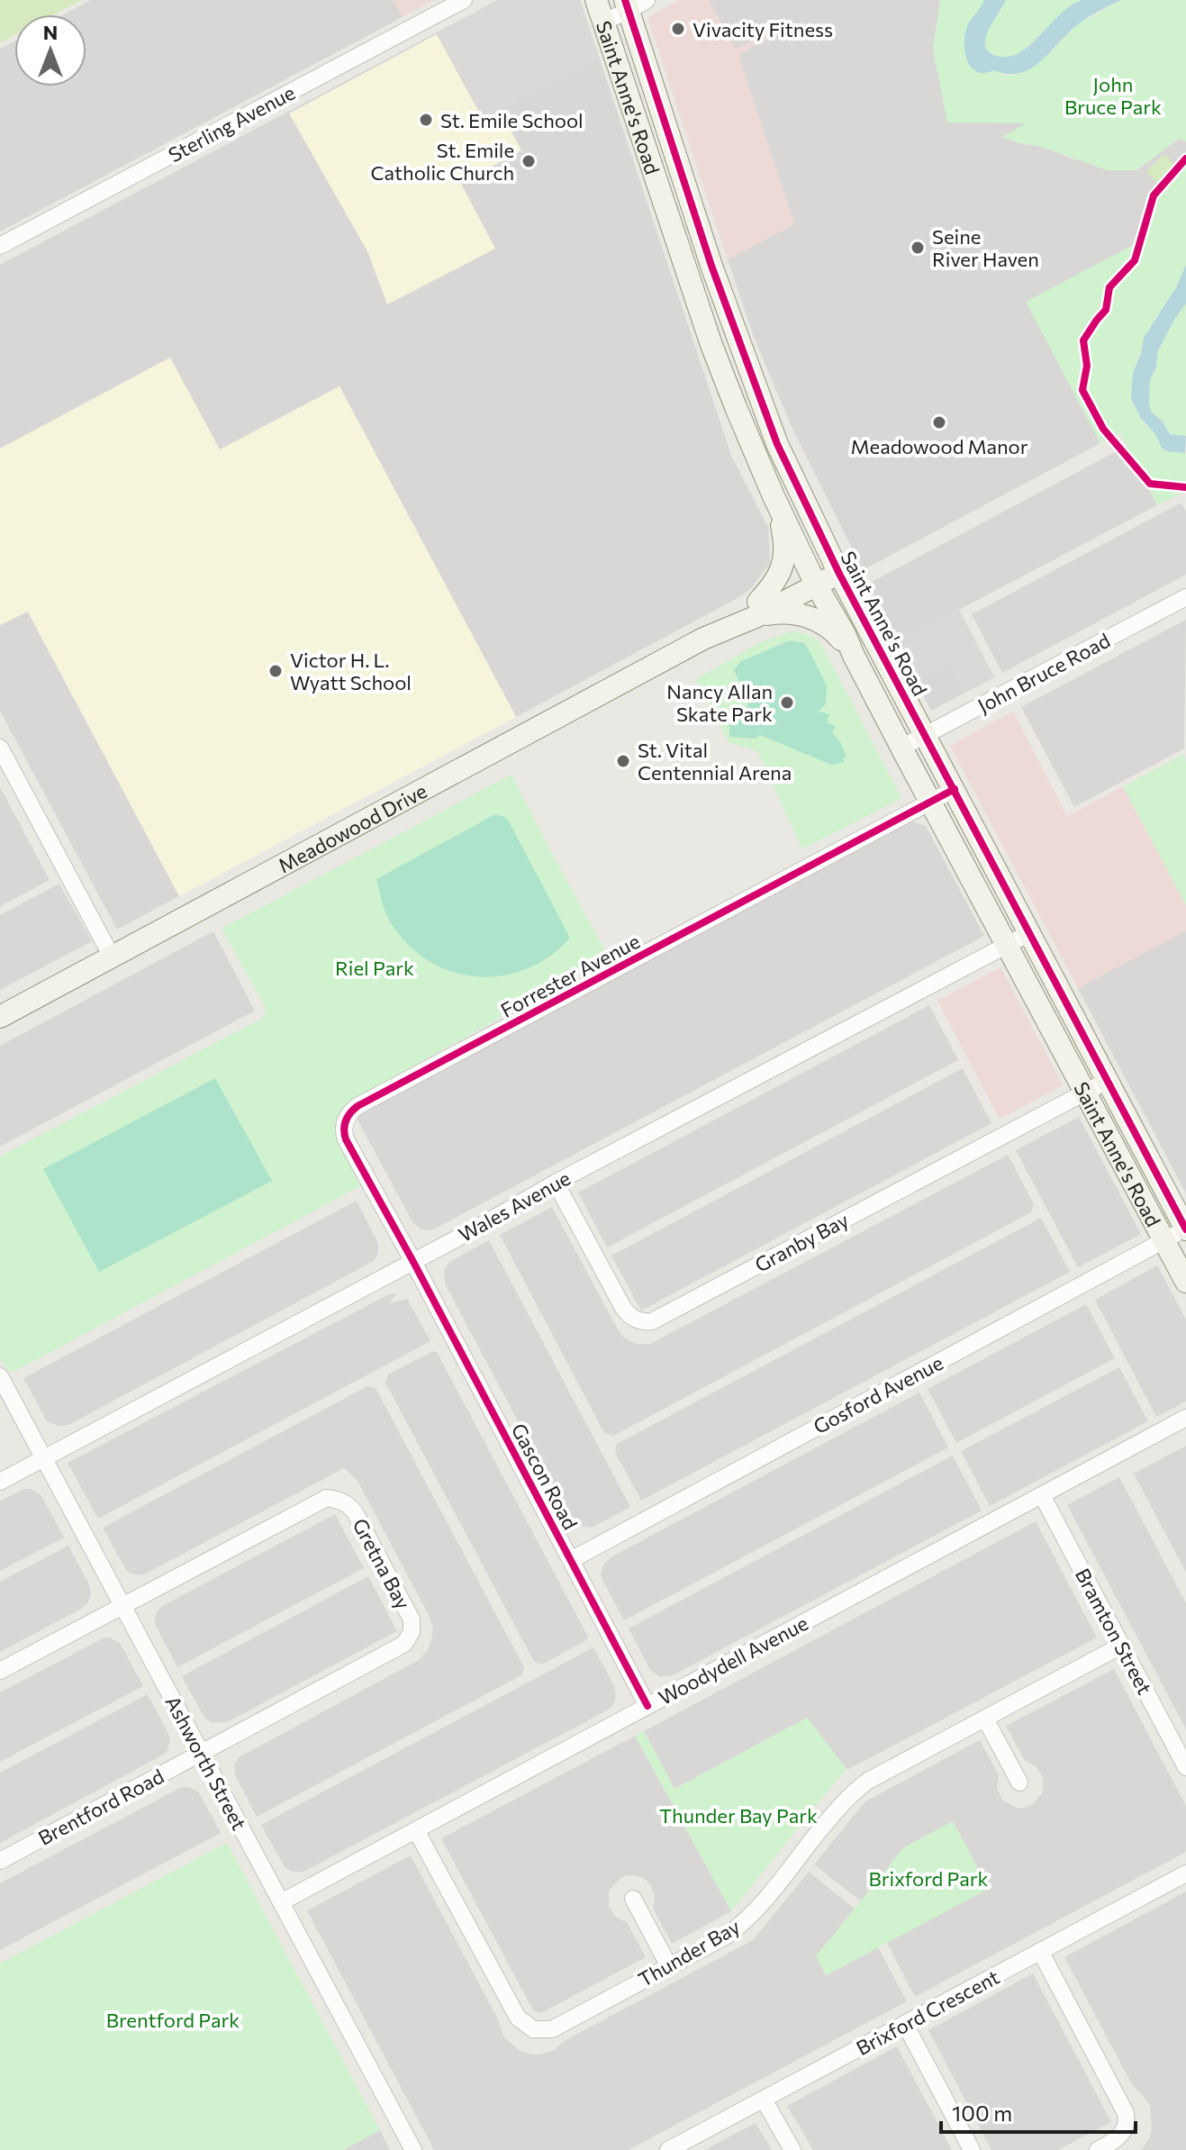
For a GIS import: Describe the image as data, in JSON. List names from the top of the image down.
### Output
{
  "streets": {
    "main road": ["Saint Anne's Road", "Meadowood Drive"],
    "street": [
      "Sterling Avenue",
      "John Bruce Road",
      "Forrester Avenue",
      "Wales Avenue",
      "Granby Bay",
      "Gosford Avenue",
      "Gascon Road",
      "Gretna Bay",
      "Bramton Street",
      "Woodydell Avenue",
      "Ashworth Street",
      "Brentford Road",
      "Thunder Bay",
      "Brixford Crescent"
    ]
  },
  "crossings": [
    ["Saint Anne's Road", "John Bruce Road"],
    ["Saint Anne's Road", "Meadowood Drive"],
    ["Saint Anne's Road", "Forrester Avenue"],
    ["Saint Anne's Road", "Wales Avenue"],
    ["Saint Anne's Road", "Granby Bay"],
    ["Saint Anne's Road", "Gosford Avenue"],
    ["Forrester Avenue", "Wales Avenue"],
    ["Forrester Avenue", "Gascon Road"],
    ["Wales Avenue", "Granby Bay"],
    ["Wales Avenue", "Gascon Road"],
    ["Wales Avenue", "Ashworth Street"],
    ["Gosford Avenue", "Gascon Road"],
    ["Gascon Road", "Woodydell Avenue"],
    ["Gretna Bay", "Ashworth Street"],
    ["Gretna Bay", "Brentford Road"],
    ["Bramton Street", "Woodydell Avenue"],
    ["Bramton Street", "Thunder Bay"],
    ["Woodydell Avenue", "Ashworth Street"],
    ["Woodydell Avenue", "Thunder Bay"],
    ["Ashworth Street", "Brentford Road"]
  ],
  "parks": [
    "John Bruce Park",
    "Riel Park",
    "Thunder Bay Park",
    "Brixford Park",
    "Brentford Park"
  ],
  "places": [
    "Vivacity Fitness",
    "St. Emile School",
    "St. Emile Catholic Church",
    "Seine River Haven",
    "Meadowood Manor",
    "Victor H. L. Wyatt School",
    "Nancy Allan Skate Park",
    "St. Vital Centennial Arena"
  ],
  "scale_bar": "100 m",
  "north": "top"
}
